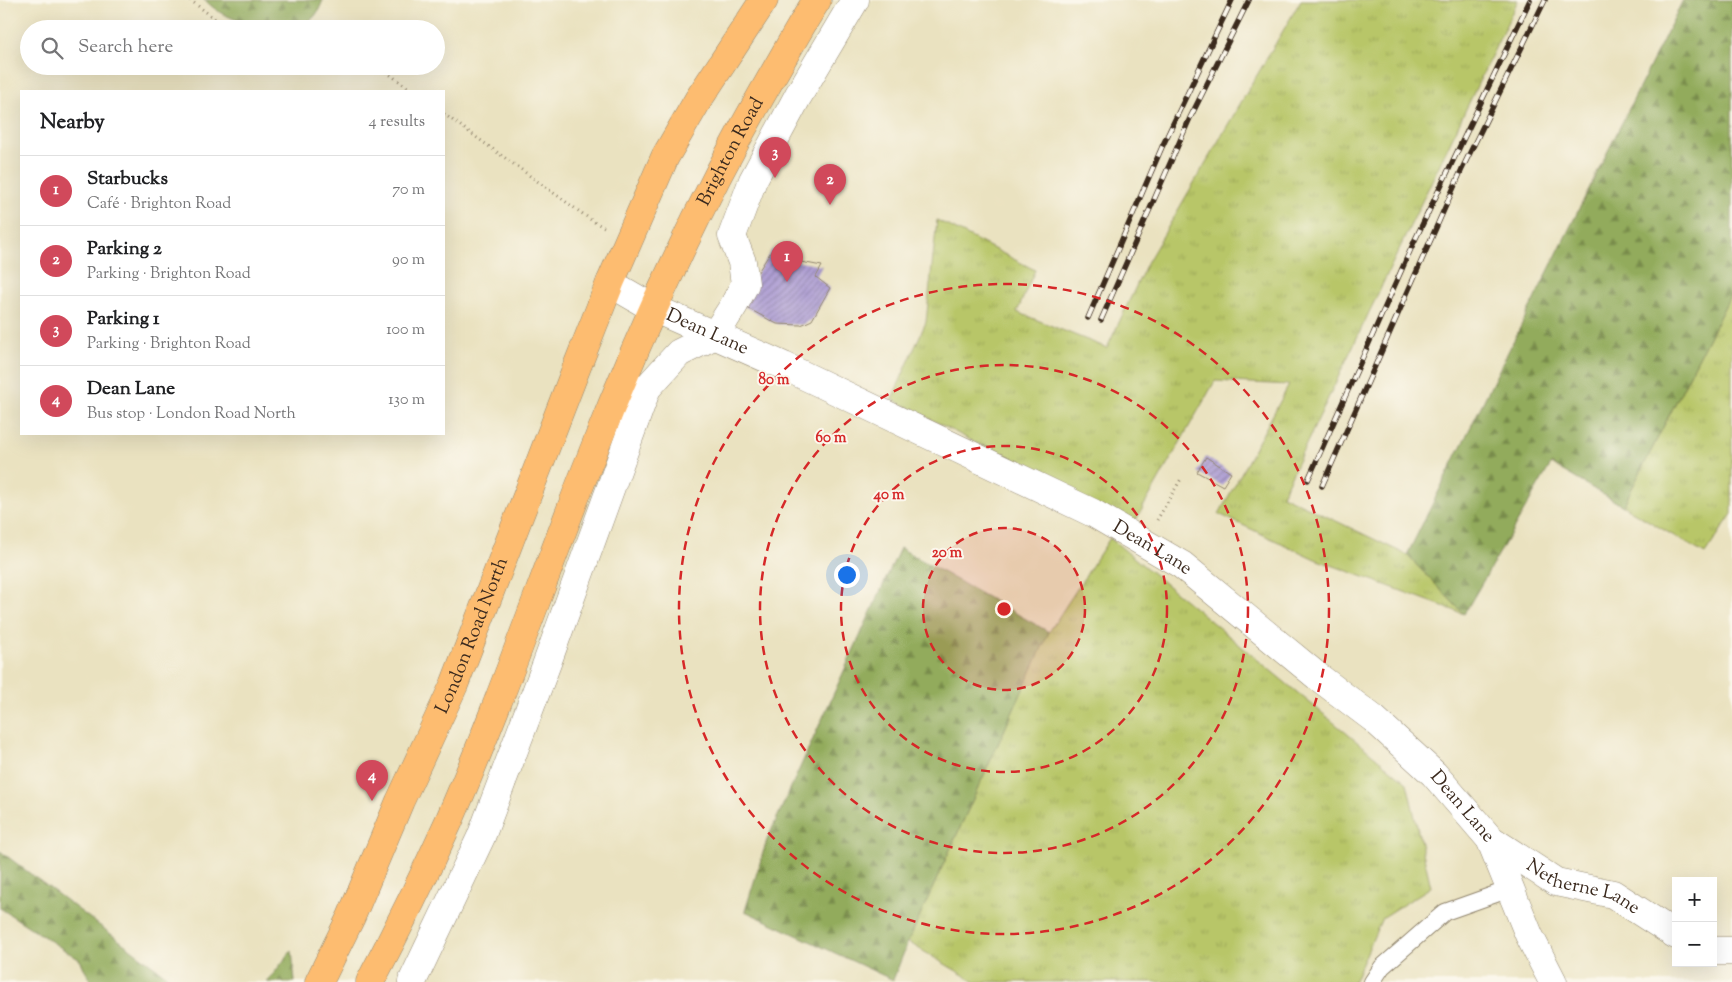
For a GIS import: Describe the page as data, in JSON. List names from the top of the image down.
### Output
{
  "streets": {
    "highway": ["Brighton Road", "London Road North"],
    "street": ["Dean Lane", "Netherne Lane"]
  },
  "crossings": [
    ["Brighton Road", "Dean Lane"],
    ["Dean Lane", "London Road North"],
    ["Dean Lane", "Netherne Lane"]
  ],
  "page": {
    "search": "Search here",
    "heading": ["Nearby", "4 results"],
    "pins": [
      "3",
      "2",
      "1",
      "4"
    ],
    "list": [
      {
        "mark": "1",
        "name": "Starbucks",
        "note": "Café · Brighton Road",
        "value": "70 m"
      },
      {
        "mark": "2",
        "name": "Parking 2",
        "note": "Parking · Brighton Road",
        "value": "90 m"
      },
      {
        "mark": "3",
        "name": "Parking 1",
        "note": "Parking · Brighton Road",
        "value": "100 m"
      },
      {
        "mark": "4",
        "name": "Dean Lane",
        "note": "Bus stop · London Road North",
        "value": "130 m"
      }
    ],
    "map_buttons": ["+", "−"]
  },
  "rings": [
    "80 m",
    "60 m",
    "40 m",
    "20 m"
  ]
}
